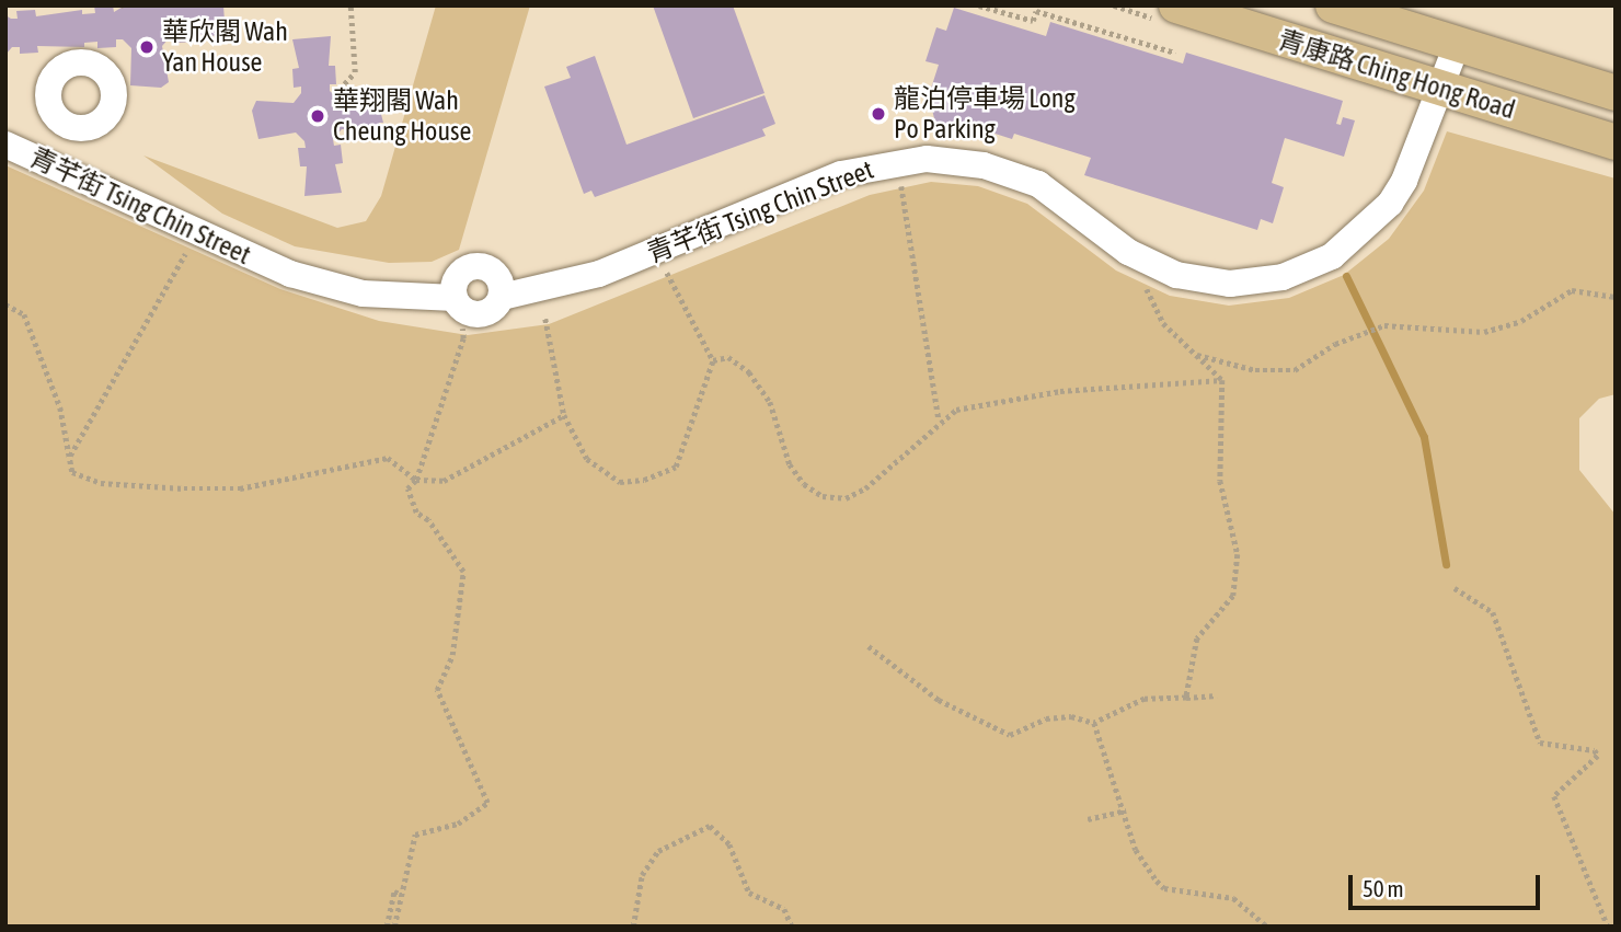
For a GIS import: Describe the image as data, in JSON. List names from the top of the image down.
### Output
{
  "streets": {
    "main road": ["青康路 Ching Hong Road"],
    "street": ["青芊街 Tsing Chin Street"]
  },
  "crossings": [
    ["青康路 Ching Hong Road", "青芊街 Tsing Chin Street"]
  ],
  "places": ["華欣閣 Wah Yan House", "龍泊停車場 Long Po Parking", "華翔閣 Wah Cheung House"],
  "scale_bar": "50 m"
}
